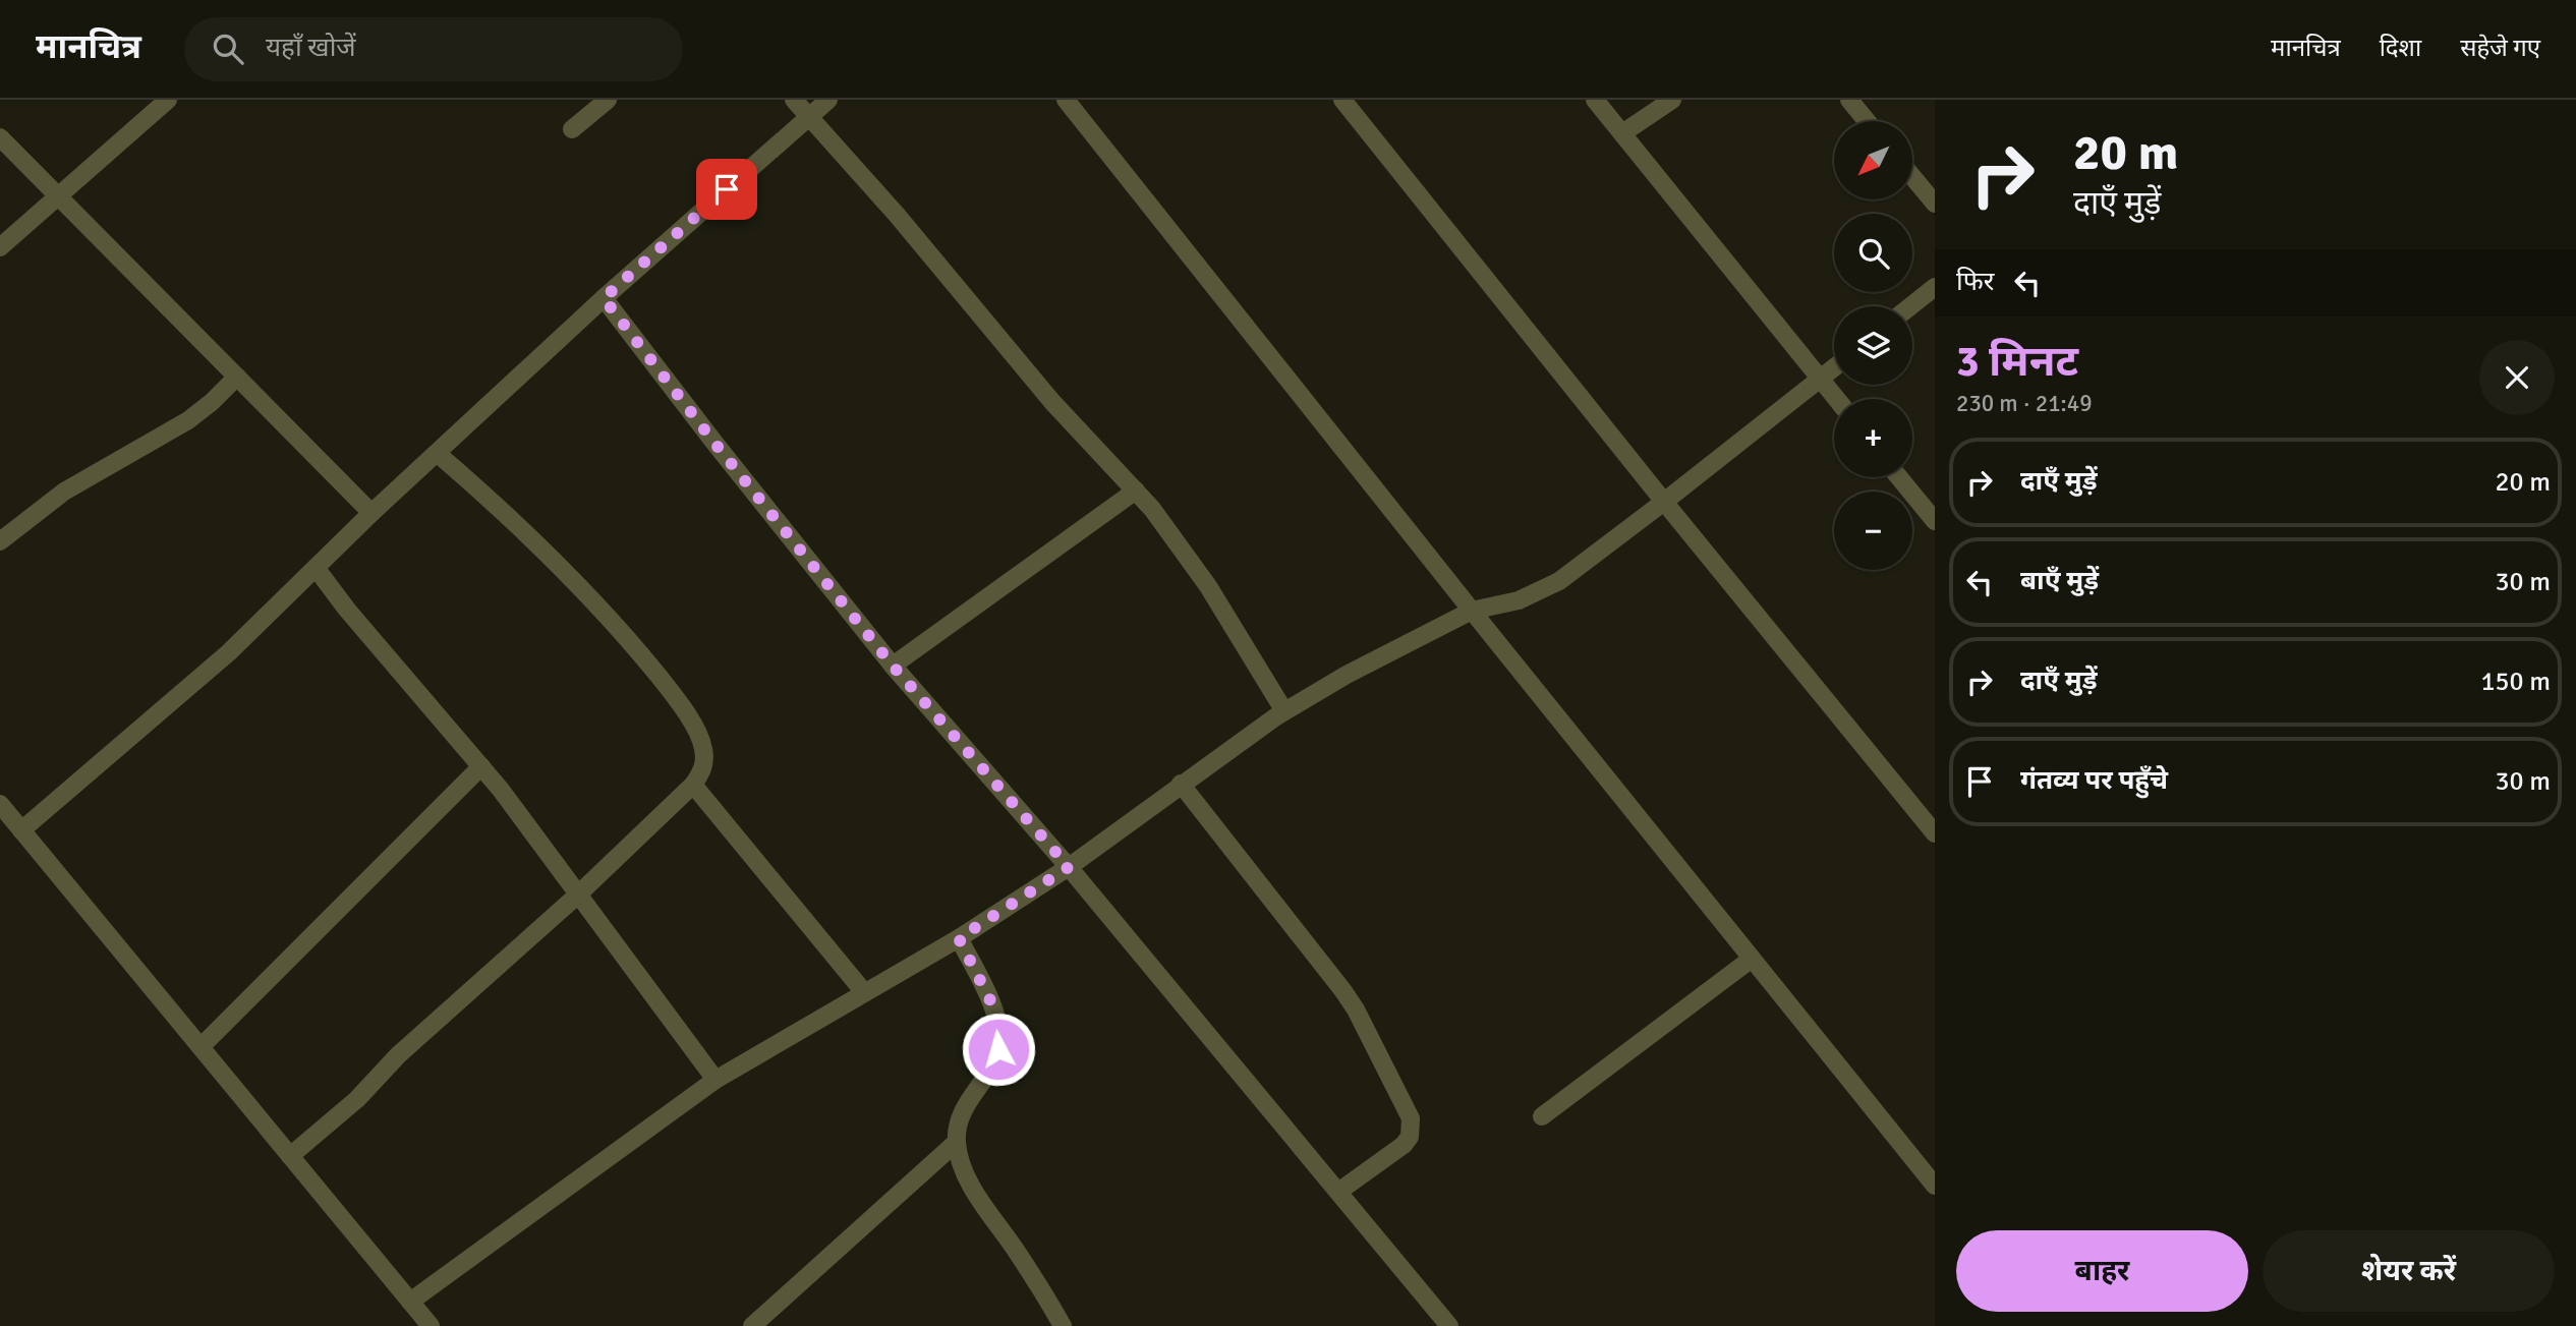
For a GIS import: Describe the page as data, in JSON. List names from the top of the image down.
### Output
{
  "north": "bottom left",
  "page": {
    "header": "मानचित्र",
    "search": "यहाँ खोजें",
    "nav": ["मानचित्र", "दिशा", "सहेजे गए"],
    "turn": ["20 m", "दाएँ मुड़ें"],
    "map_buttons": ["+", "−"],
    "then": "फिर",
    "heading": ["3 मिनट", "230 m · 21:49"],
    "list": [
      {
        "name": "दाएँ मुड़ें",
        "value": "20 m"
      },
      {
        "name": "बाएँ मुड़ें",
        "value": "30 m"
      },
      {
        "name": "दाएँ मुड़ें",
        "value": "150 m"
      },
      {
        "name": "गंतव्य पर पहुँचे",
        "value": "30 m"
      }
    ],
    "buttons": ["बाहर", "शेयर करें"]
  }
}
